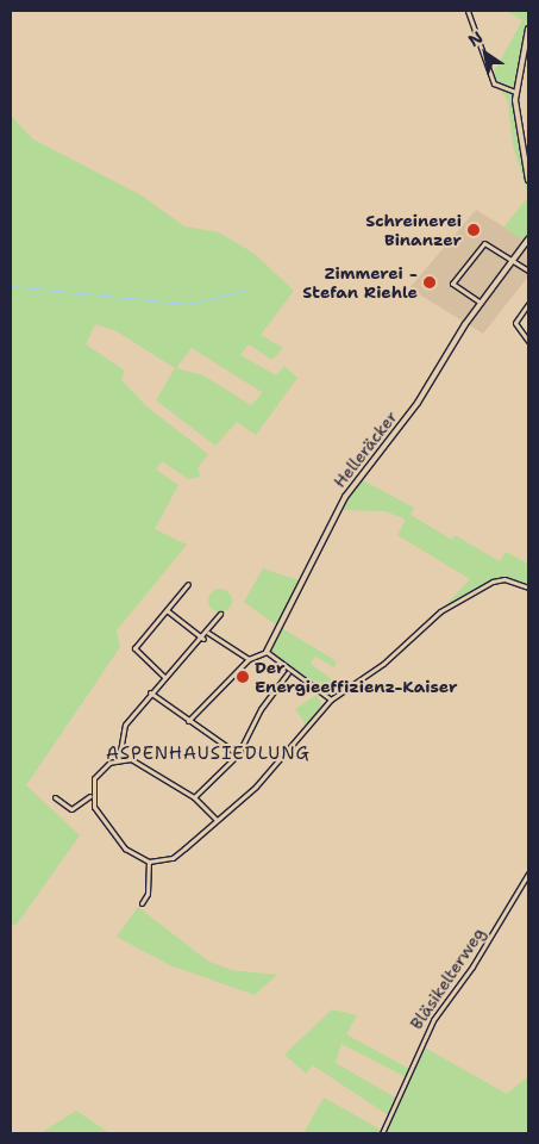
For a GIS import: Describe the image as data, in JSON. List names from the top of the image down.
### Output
{
  "streets": {
    "street": ["Helleräcker", "Bläsikelterweg"]
  },
  "districts": ["ASPENHAUSIEDLUNG"],
  "places": ["Schreinerei Binanzer", "Zimmerei - Stefan Riehle", "Der Energieeffizienz-Kaiser"],
  "north": "top left"
}
